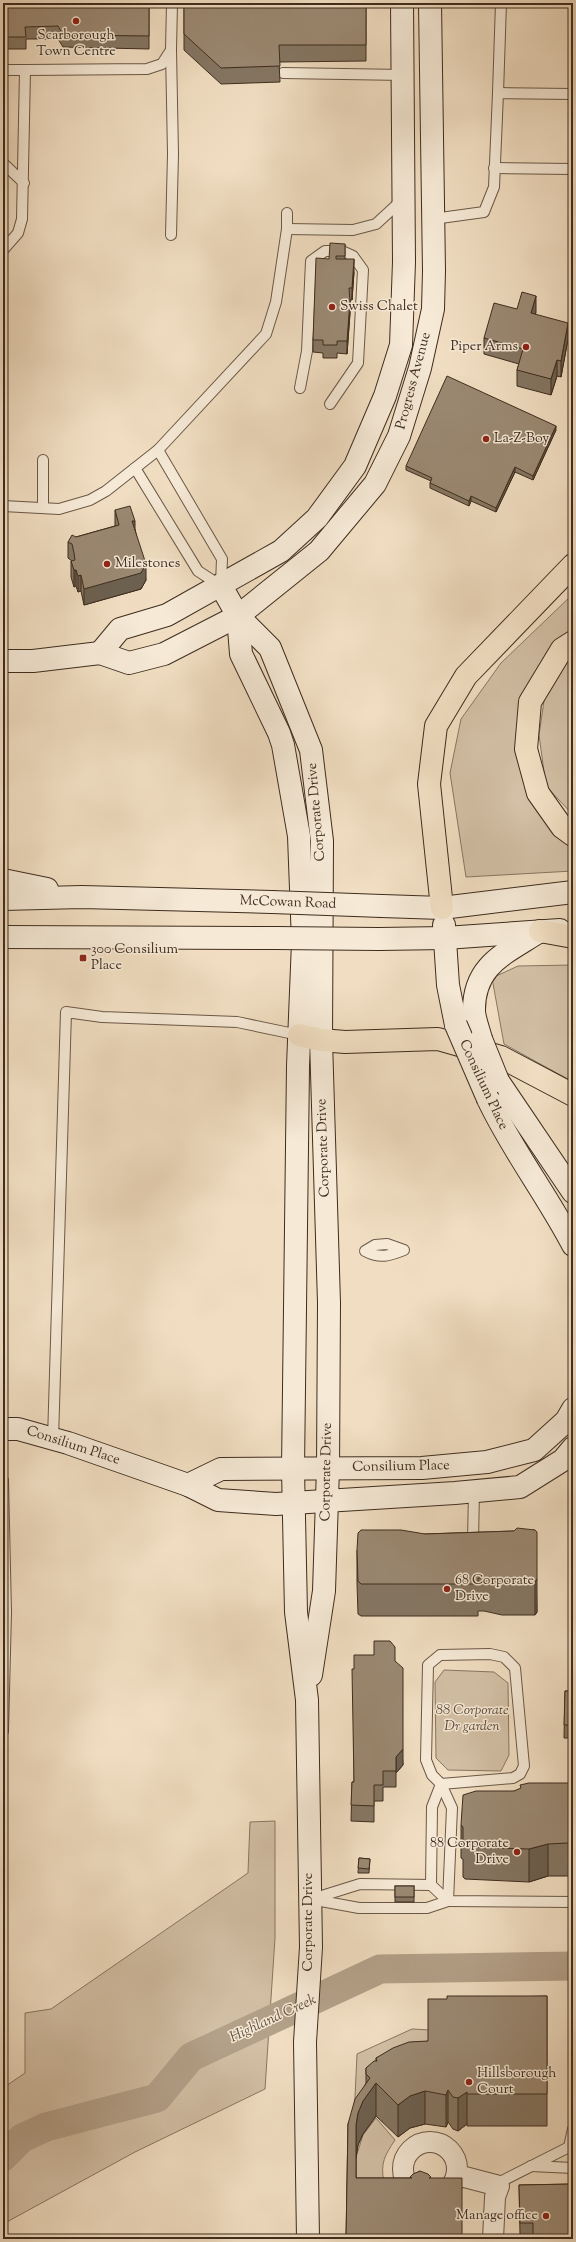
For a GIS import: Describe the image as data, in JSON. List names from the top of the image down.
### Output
{
  "streets": {
    "street": [
      "Progress Avenue",
      "Corporate Drive",
      "McCowan Road",
      "Consilium Place"
    ]
  },
  "crossings": [
    ["Progress Avenue", "Corporate Drive"],
    ["Corporate Drive", "Consilium Place"],
    ["McCowan Road", "Consilium Place"]
  ],
  "water": ["Highland Creek"],
  "parks": ["88 Corporate Dr garden"],
  "places": {
    "other": [
      "Scarborough Town Centre",
      "Swiss Chalet",
      "Piper Arms",
      "La-Z-Boy",
      "Milestones",
      "68 Corporate Drive",
      "88 Corporate Drive",
      "Hillsborough Court",
      "Manage office"
    ],
    "transit": ["300 Consilium Place"]
  }
}
